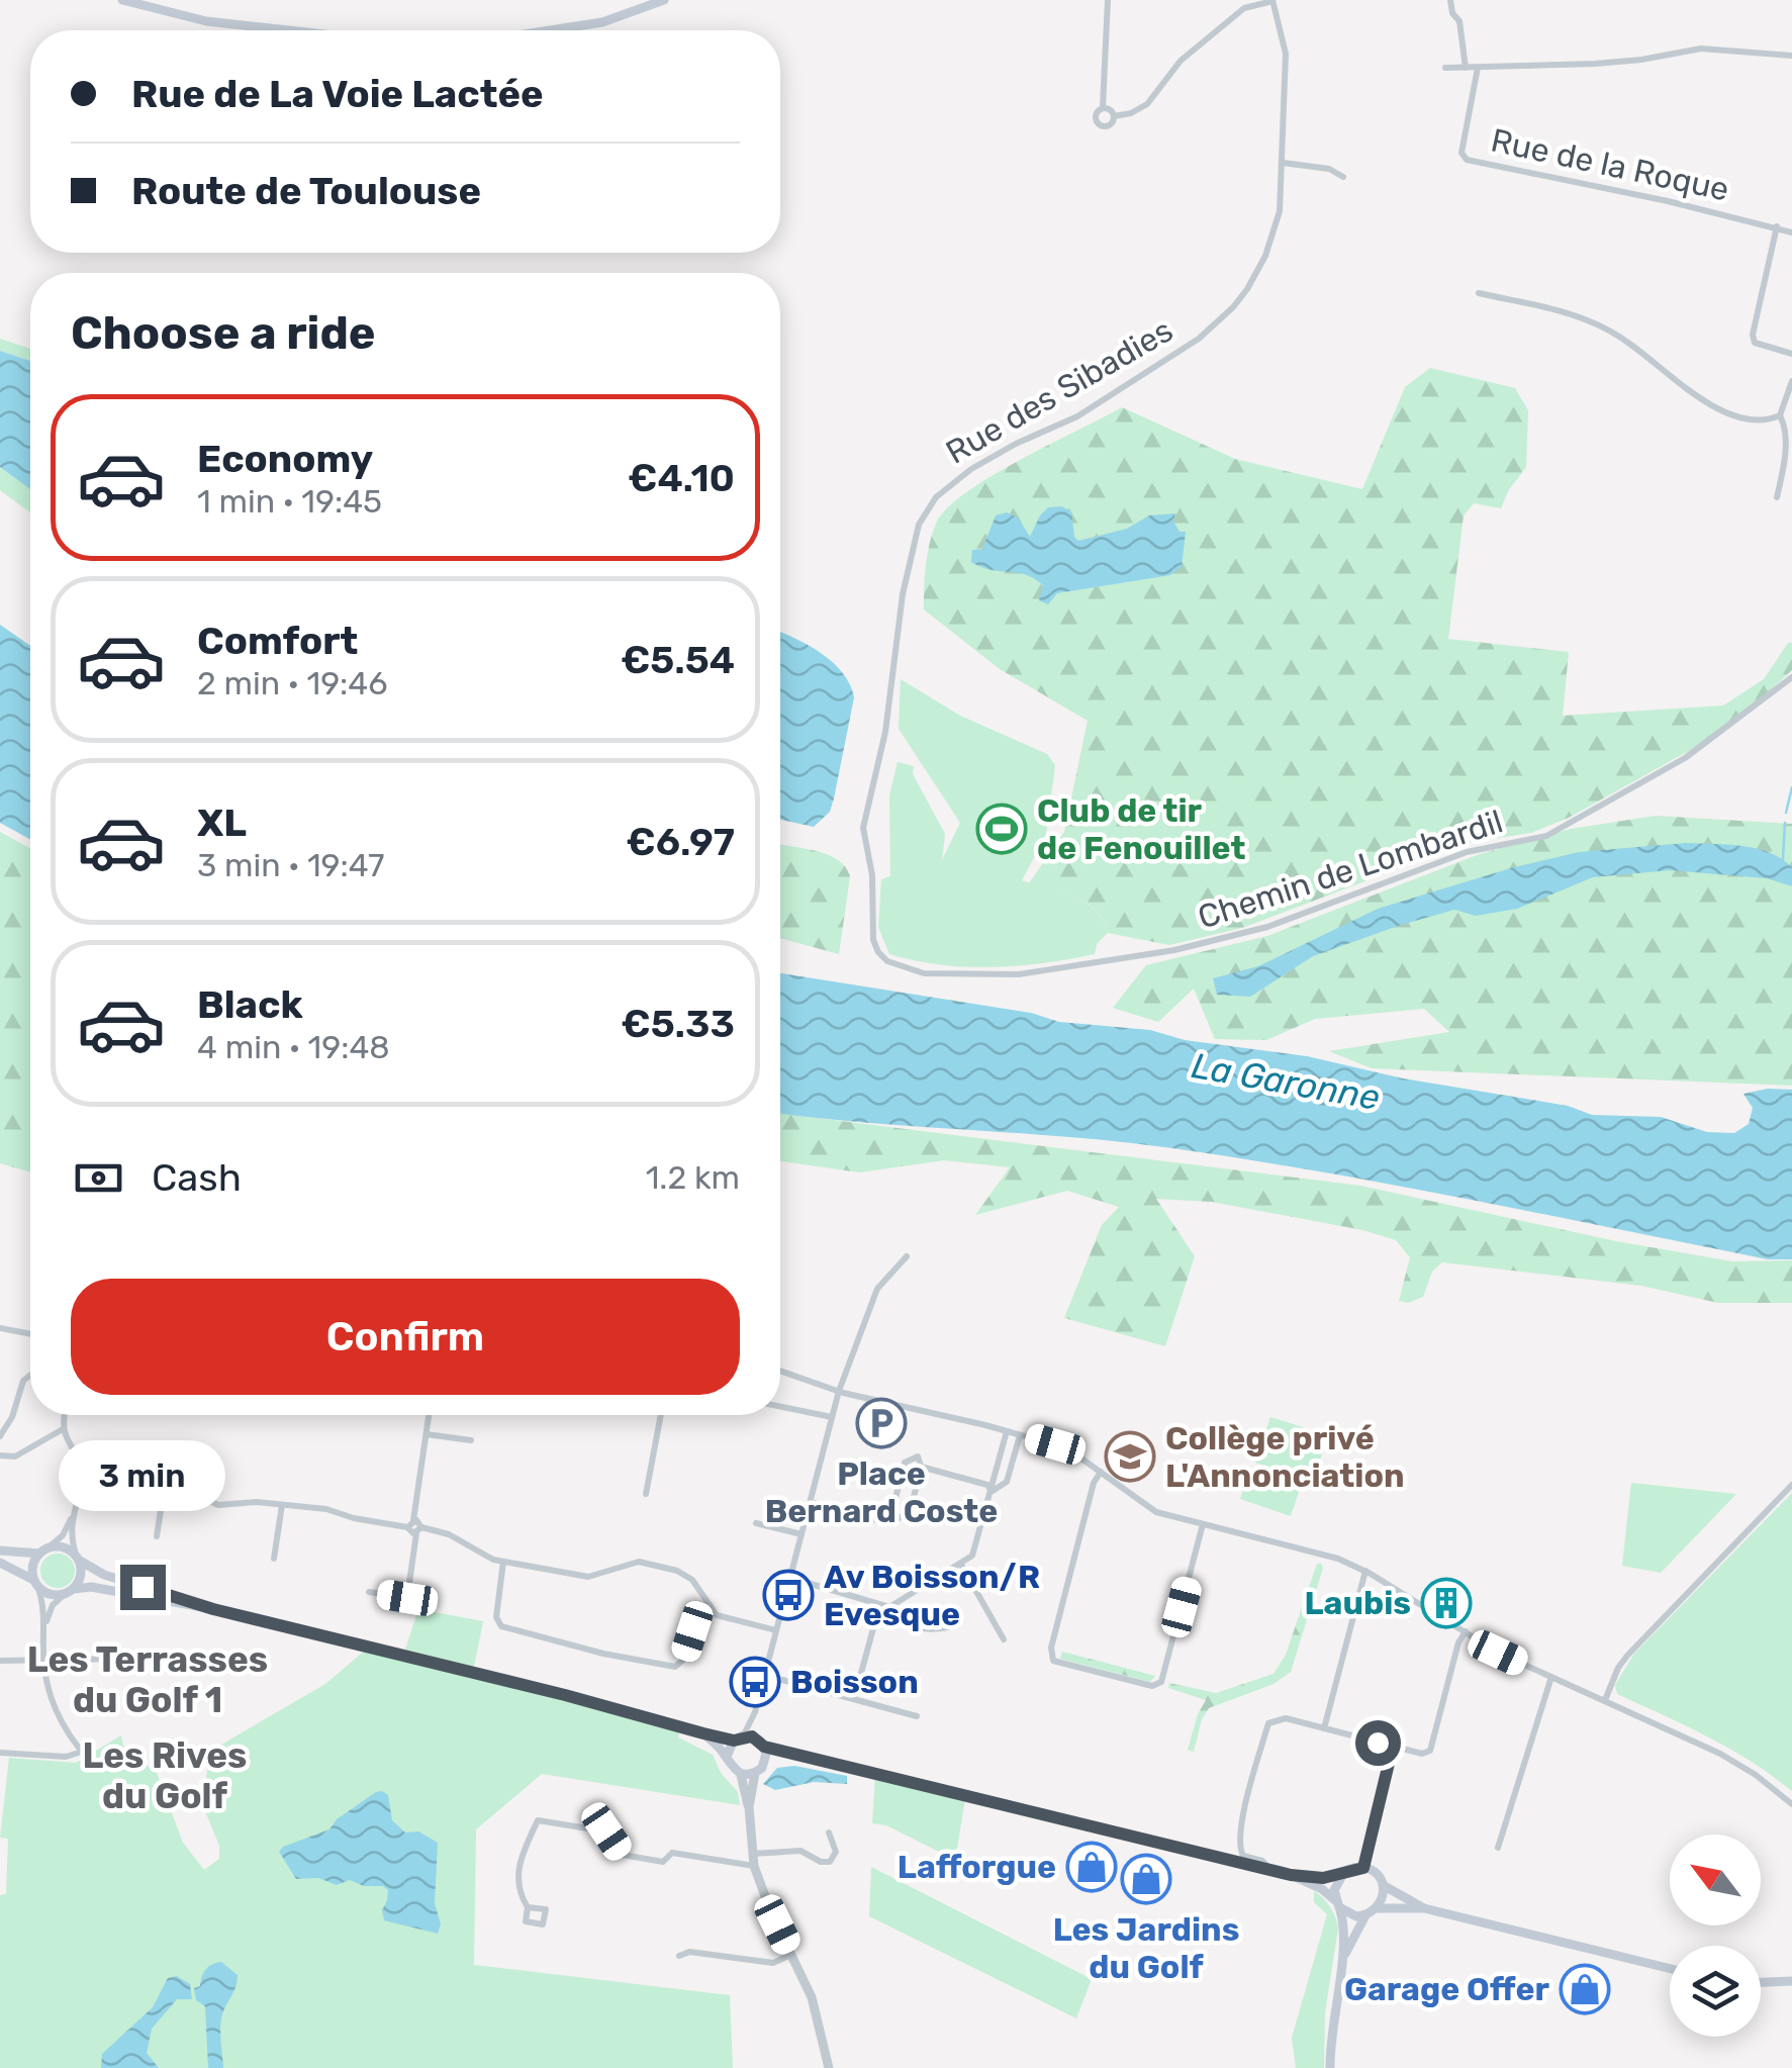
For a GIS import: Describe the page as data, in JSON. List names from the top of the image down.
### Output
{
  "streets": {
    "street": ["Rue de la Roque", "Rue des Sibadies", "Chemin de Lombardil"]
  },
  "crossings": [
    ["Rue des Sibadies", "Chemin de Lombardil"]
  ],
  "districts": ["Les Terrasses du Golf 1", "Les Rives du Golf"],
  "water": ["La Garonne"],
  "places": {
    "sports": ["Club de tir de Fenouillet"],
    "parking": ["Place Bernard Coste"],
    "school or university": ["Collège privé L'Annonciation"],
    "bus stop": ["Av Boisson/R Evesque", "Boisson"],
    "building": ["Laubis"],
    "shop": ["Lafforgue", "Les Jardins du Golf", "Garage Offer"]
  },
  "north": "top left",
  "page": {
    "banner": ["Rue de La Voie Lactée", "Route de Toulouse"],
    "heading": "Choose a ride",
    "list": [
      {
        "name": "Economy",
        "note": "1 min · 19:45",
        "value": "€4.10"
      },
      {
        "name": "Comfort",
        "note": "2 min · 19:46",
        "value": "€5.54"
      },
      {
        "name": "XL",
        "note": "3 min · 19:47",
        "value": "€6.97"
      },
      {
        "name": "Black",
        "note": "4 min · 19:48",
        "value": "€5.33"
      }
    ],
    "pay": ["Cash", "1.2 km"],
    "buttons": "Confirm",
    "bubble": "3 min"
  }
}
